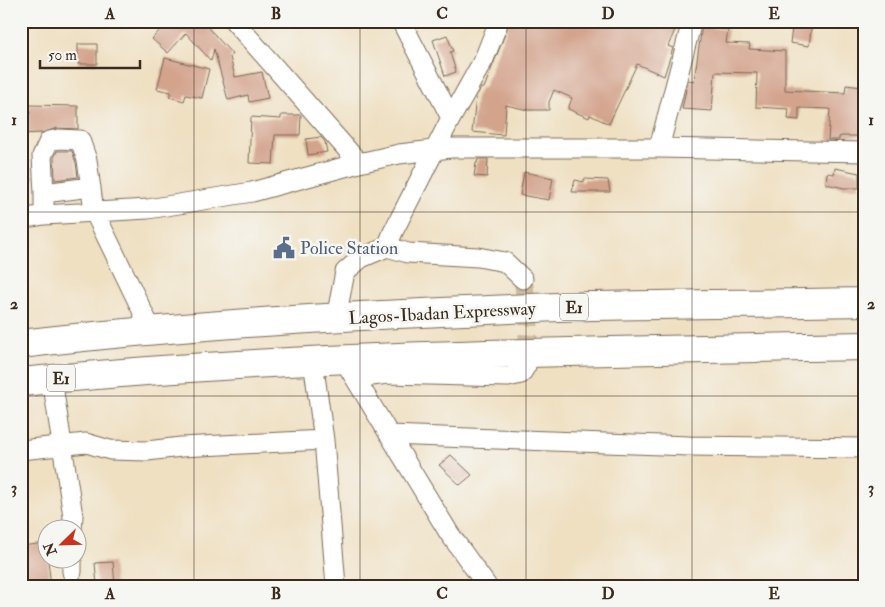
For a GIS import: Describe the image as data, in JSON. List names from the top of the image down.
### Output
{
  "streets": {
    "highway": ["E1", "Lagos-Ibadan Expressway"]
  },
  "places": {
    "public building": ["Police Station"]
  },
  "scale_bar": "50 m",
  "north": "bottom left",
  "grid": {
    "columns": [
      "A",
      "B",
      "C",
      "D",
      "E"
    ],
    "rows": ["1", "2", "3"]
  }
}
